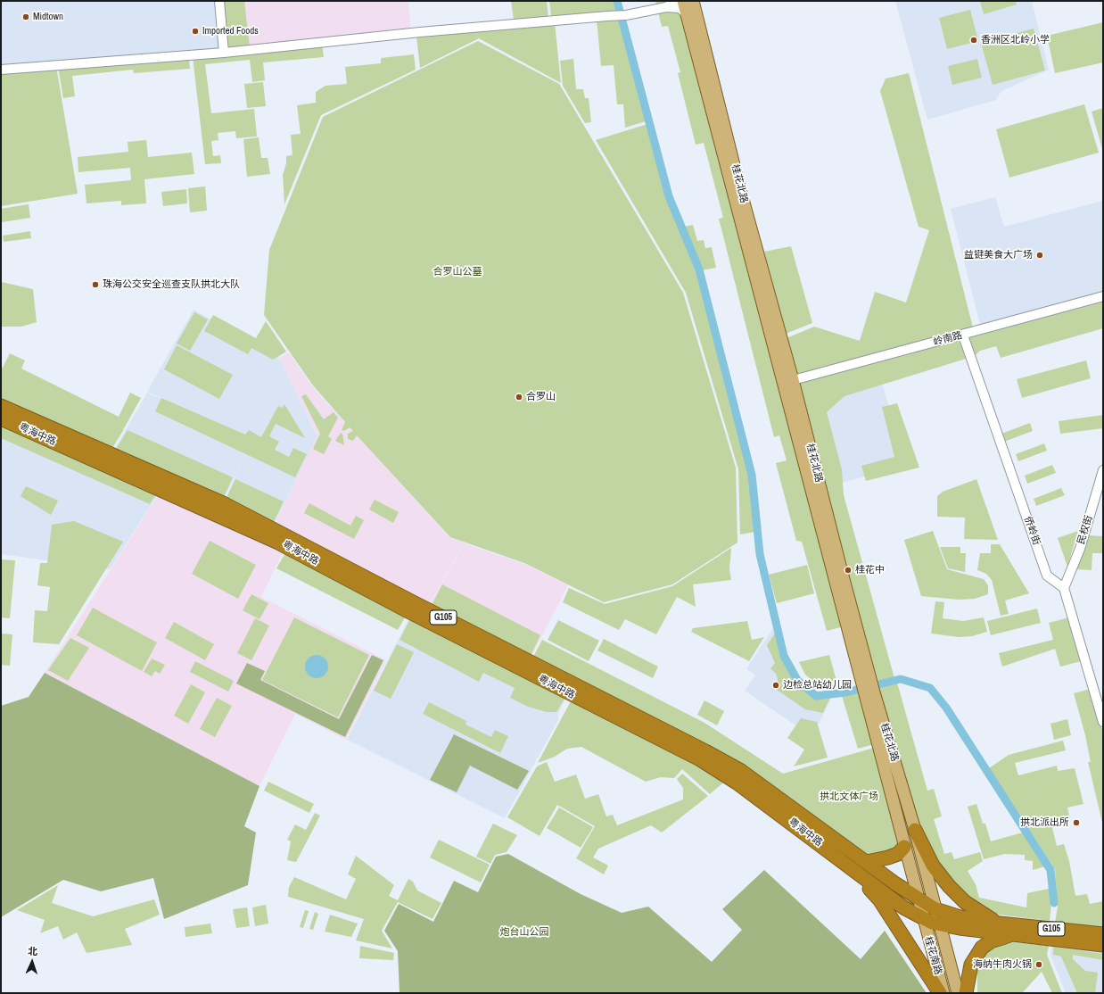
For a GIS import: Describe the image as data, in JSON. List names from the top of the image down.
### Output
{
  "streets": {
    "highway": ["粤海中路", "G105"],
    "main road": ["桂花北路", "桂花南路"],
    "street": ["岭南路", "民权街", "侨岭街"]
  },
  "crossings": [
    ["桂花北路", "岭南路"],
    ["桂花北路", "粤海中路"],
    ["桂花北路", "桂花南路"],
    ["岭南路", "侨岭街"],
    ["粤海中路", "桂花南路"],
    ["民权街", "侨岭街"]
  ],
  "parks": ["合罗山公墓", "拱北文体广场", "炮台山公园"],
  "places": [
    "Midtown",
    "Imported Foods",
    "香洲区北岭小学",
    "益键美食大广场",
    "珠海公交安全巡查支队拱北大队",
    "合罗山",
    "桂花中",
    "边检总站幼儿园",
    "拱北派出所",
    "海纳牛肉火锅"
  ],
  "north": "top"
}
